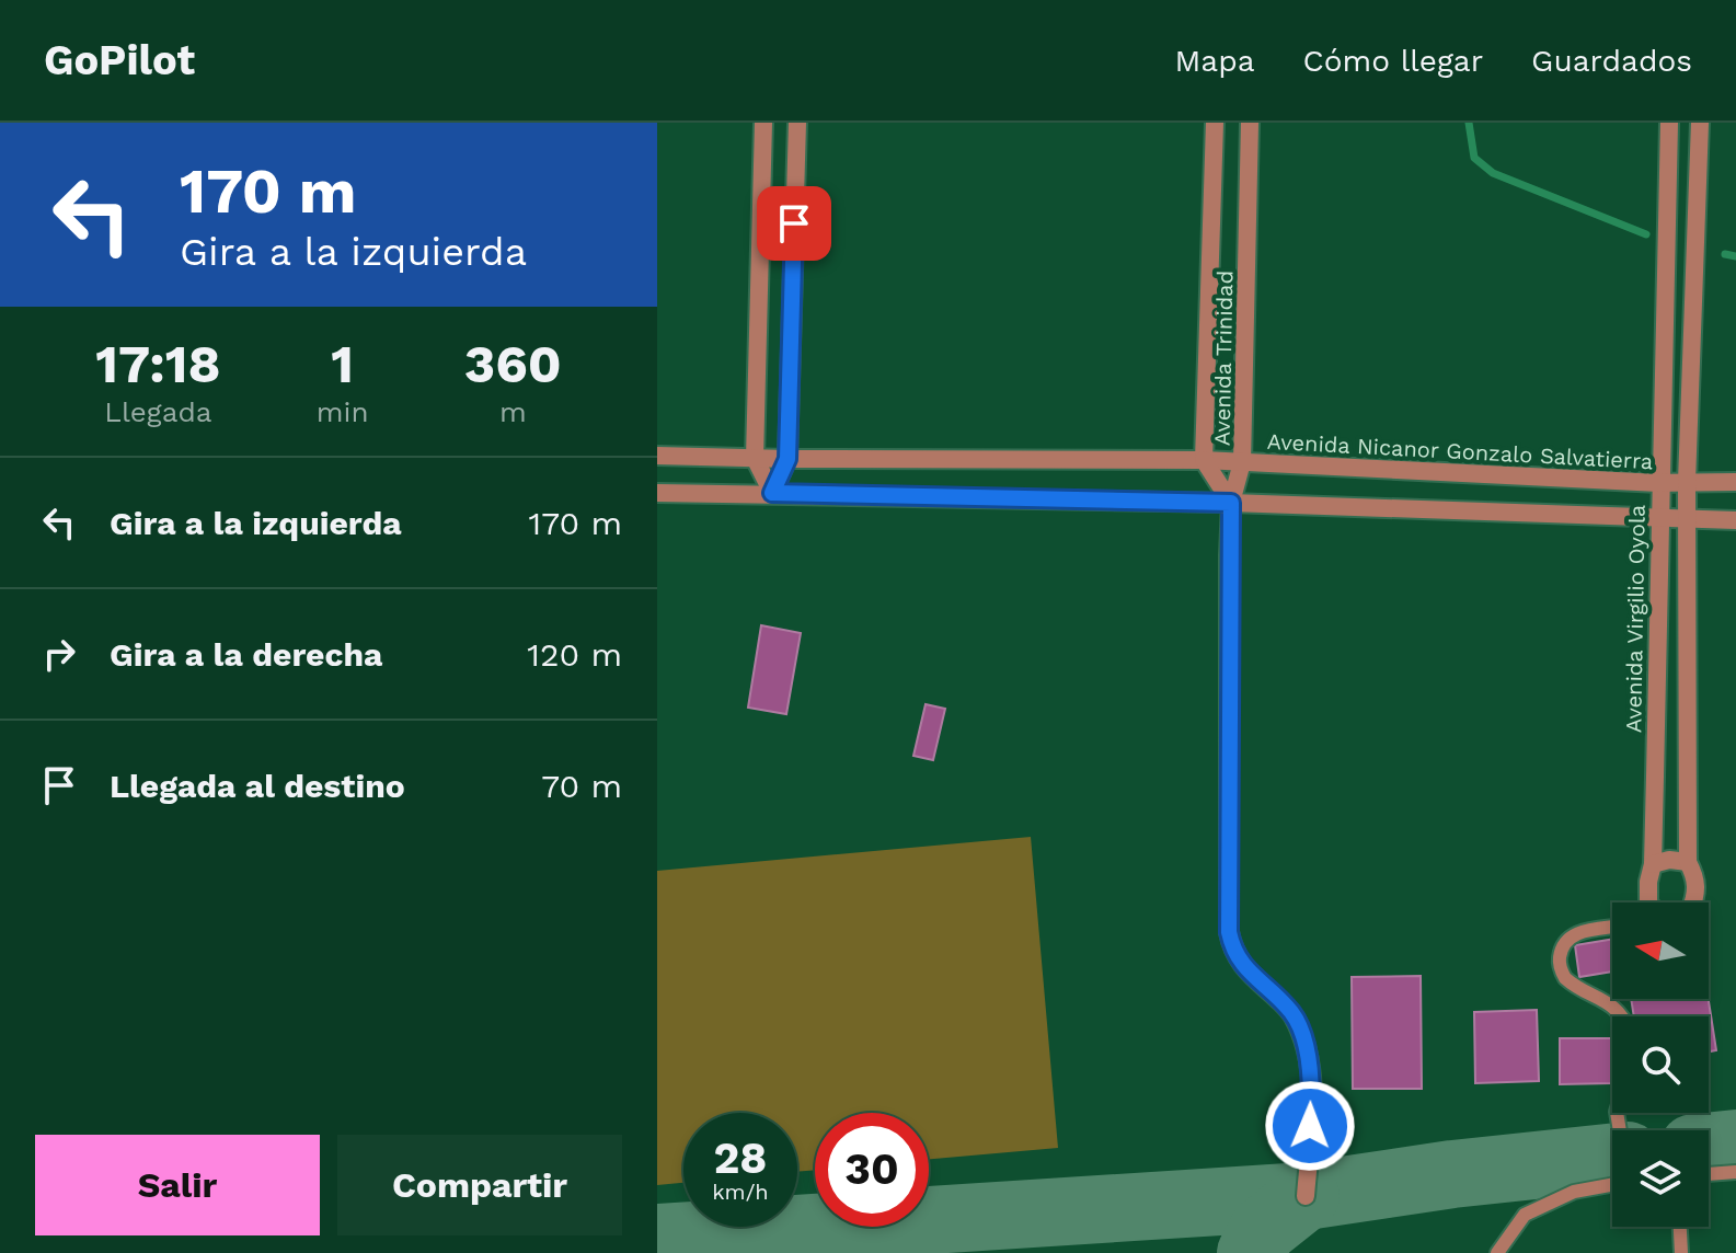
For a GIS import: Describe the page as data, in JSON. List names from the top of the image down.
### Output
{
  "streets": {
    "street": ["Avenida Trinidad", "Avenida Nicanor Gonzalo Salvatierra", "Avenida Virgilio Oyola"]
  },
  "crossings": [
    ["Avenida Trinidad", "Avenida Nicanor Gonzalo Salvatierra"],
    ["Avenida Nicanor Gonzalo Salvatierra", "Avenida Virgilio Oyola"]
  ],
  "north": "left",
  "page": {
    "header": "GoPilot",
    "nav": ["Mapa", "Cómo llegar", "Guardados"],
    "turn": ["170 m", "Gira a la izquierda"],
    "eta": [
      "17:18",
      "Llegada",
      "1",
      "min",
      "360",
      "m"
    ],
    "list": [
      {
        "name": "Gira a la izquierda",
        "value": "170 m"
      },
      {
        "name": "Gira a la derecha",
        "value": "120 m"
      },
      {
        "name": "Llegada al destino",
        "value": "70 m"
      }
    ],
    "speed": "28 km/h",
    "limit": "30",
    "buttons": ["Salir", "Compartir"]
  }
}
